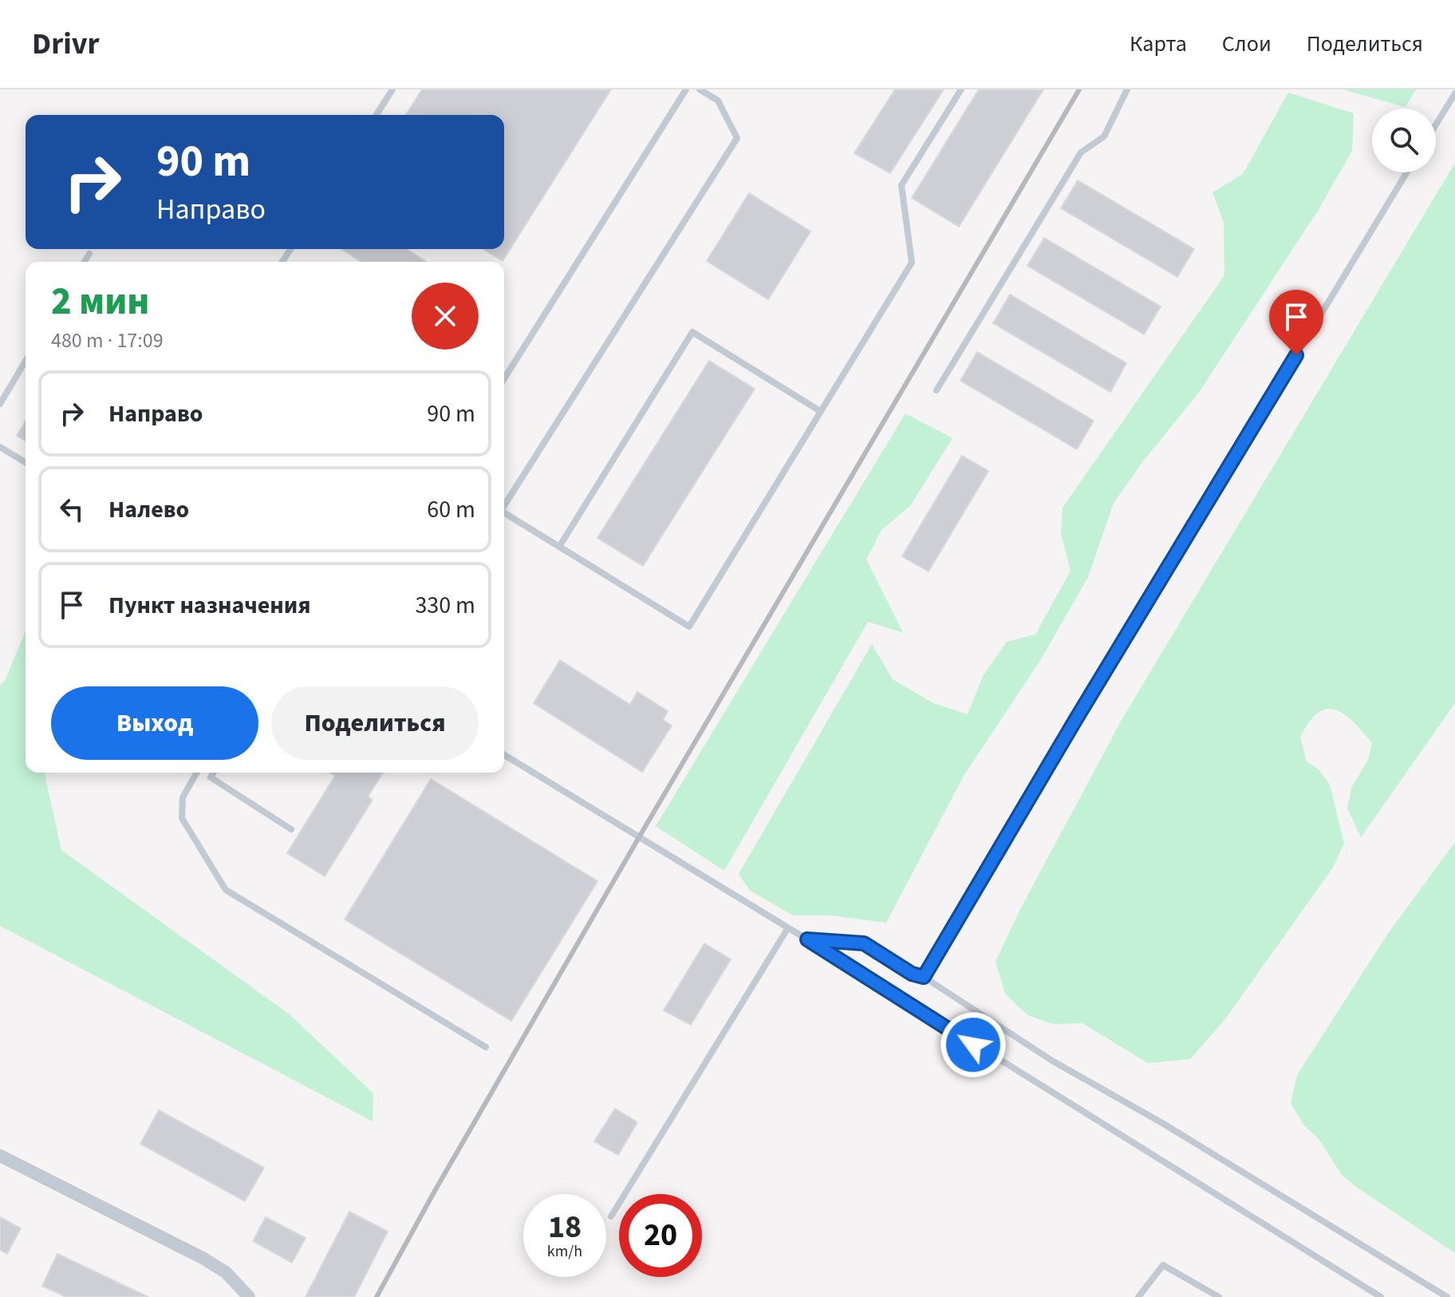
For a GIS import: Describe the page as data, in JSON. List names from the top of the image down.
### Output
{
  "page": {
    "header": "Drivr",
    "nav": ["Карта", "Слои", "Поделиться"],
    "turn": ["90 m", "Направо"],
    "heading": ["2 мин", "480 m · 17:09"],
    "list": [
      {
        "name": "Направо",
        "value": "90 m"
      },
      {
        "name": "Налево",
        "value": "60 m"
      },
      {
        "name": "Пункт назначения",
        "value": "330 m"
      }
    ],
    "buttons": ["Выход", "Поделиться"],
    "speed": "18 km/h",
    "limit": "20"
  }
}
